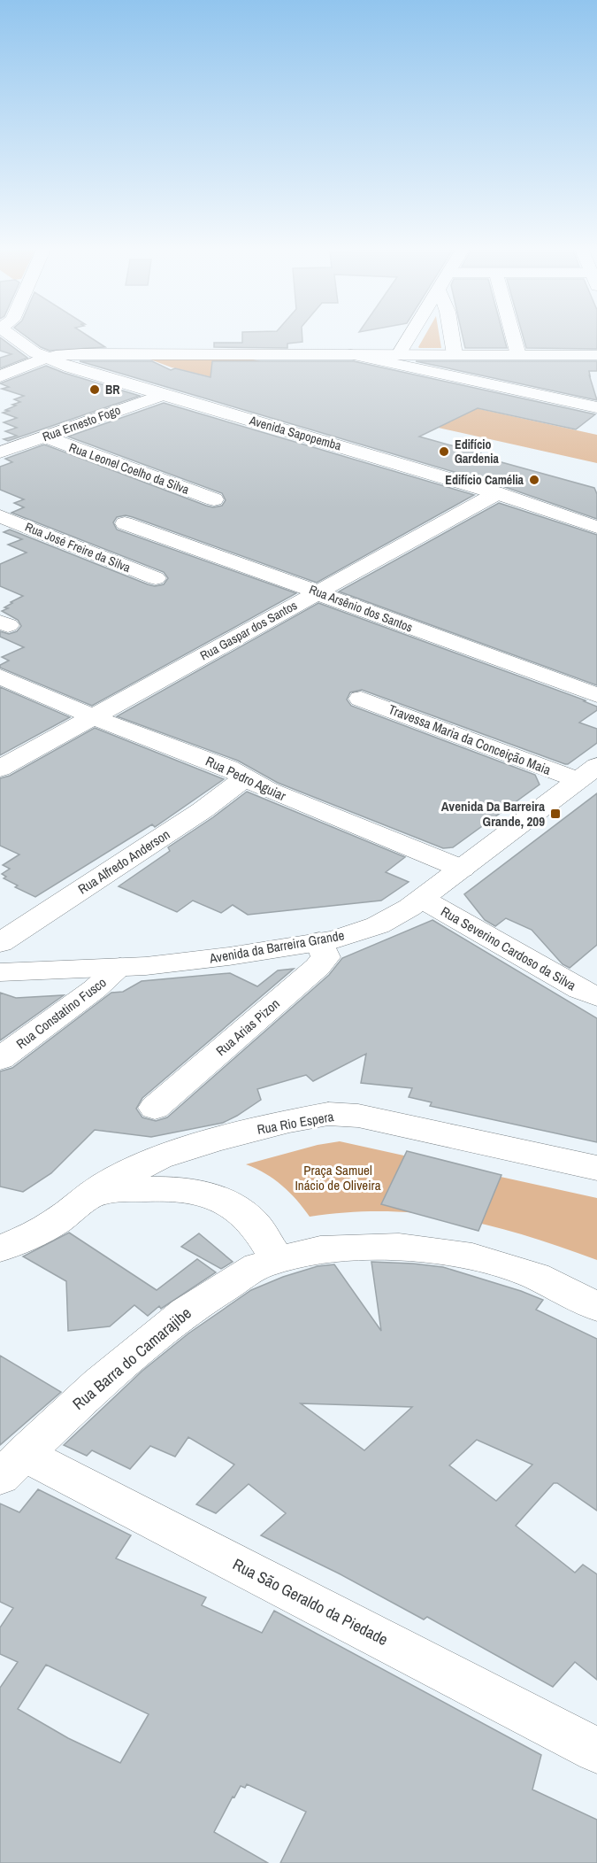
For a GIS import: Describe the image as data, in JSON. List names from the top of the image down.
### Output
{
  "streets": {
    "street": [
      "Rua Ernesto Fogo",
      "Avenida Sapopemba",
      "Rua Leonel Coelho da Silva",
      "Rua José Freire da Silva",
      "Rua Arsênio dos Santos",
      "Rua Gaspar dos Santos",
      "Travessa Maria da Conceição Maia",
      "Rua Pedro Aguiar",
      "Rua Alfredo Anderson",
      "Avenida da Barreira Grande",
      "Rua Severino Cardoso da Silva",
      "Rua Constatino Fusco",
      "Rua Arias Pizon",
      "Rua Rio Espera",
      "Rua Barra do Camarajibe",
      "Rua São Geraldo da Piedade"
    ]
  },
  "crossings": [
    ["Rua Ernesto Fogo", "Avenida Sapopemba"],
    ["Rua Ernesto Fogo", "Rua Leonel Coelho da Silva"],
    ["Avenida Sapopemba", "Rua Gaspar dos Santos"],
    ["Rua Arsênio dos Santos", "Rua Gaspar dos Santos"],
    ["Rua Gaspar dos Santos", "Rua Pedro Aguiar"],
    ["Travessa Maria da Conceição Maia", "Avenida da Barreira Grande"],
    ["Rua Pedro Aguiar", "Rua Alfredo Anderson"],
    ["Rua Pedro Aguiar", "Avenida da Barreira Grande"],
    ["Avenida da Barreira Grande", "Rua Severino Cardoso da Silva"],
    ["Avenida da Barreira Grande", "Rua Constatino Fusco"],
    ["Avenida da Barreira Grande", "Rua Arias Pizon"],
    ["Rua Barra do Camarajibe", "Rua São Geraldo da Piedade"]
  ],
  "parks": ["Praça Samuel Inácio de Oliveira"],
  "places": {
    "other": ["BR", "Edifício Gardenia", "Edifício Camélia"],
    "transit": ["Avenida Da Barreira Grande, 209"]
  }
}
